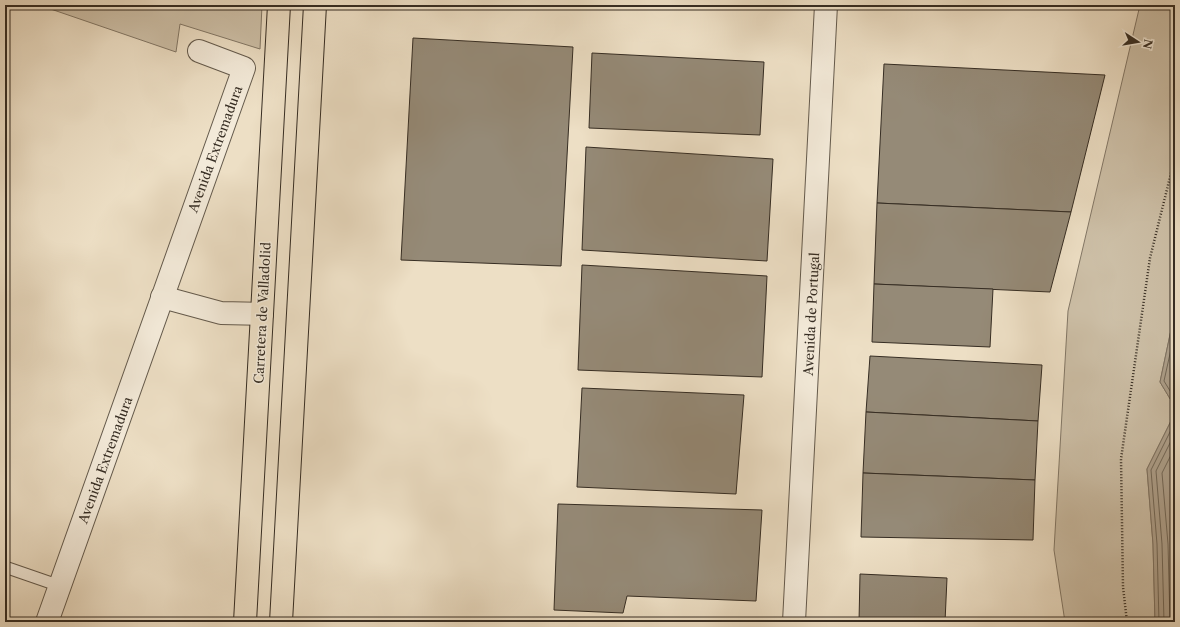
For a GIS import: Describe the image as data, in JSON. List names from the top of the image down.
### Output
{
  "streets": {
    "highway": ["Carretera de Valladolid"],
    "street": ["Avenida Extremadura", "Avenida de Portugal"]
  },
  "north": "right"
}
